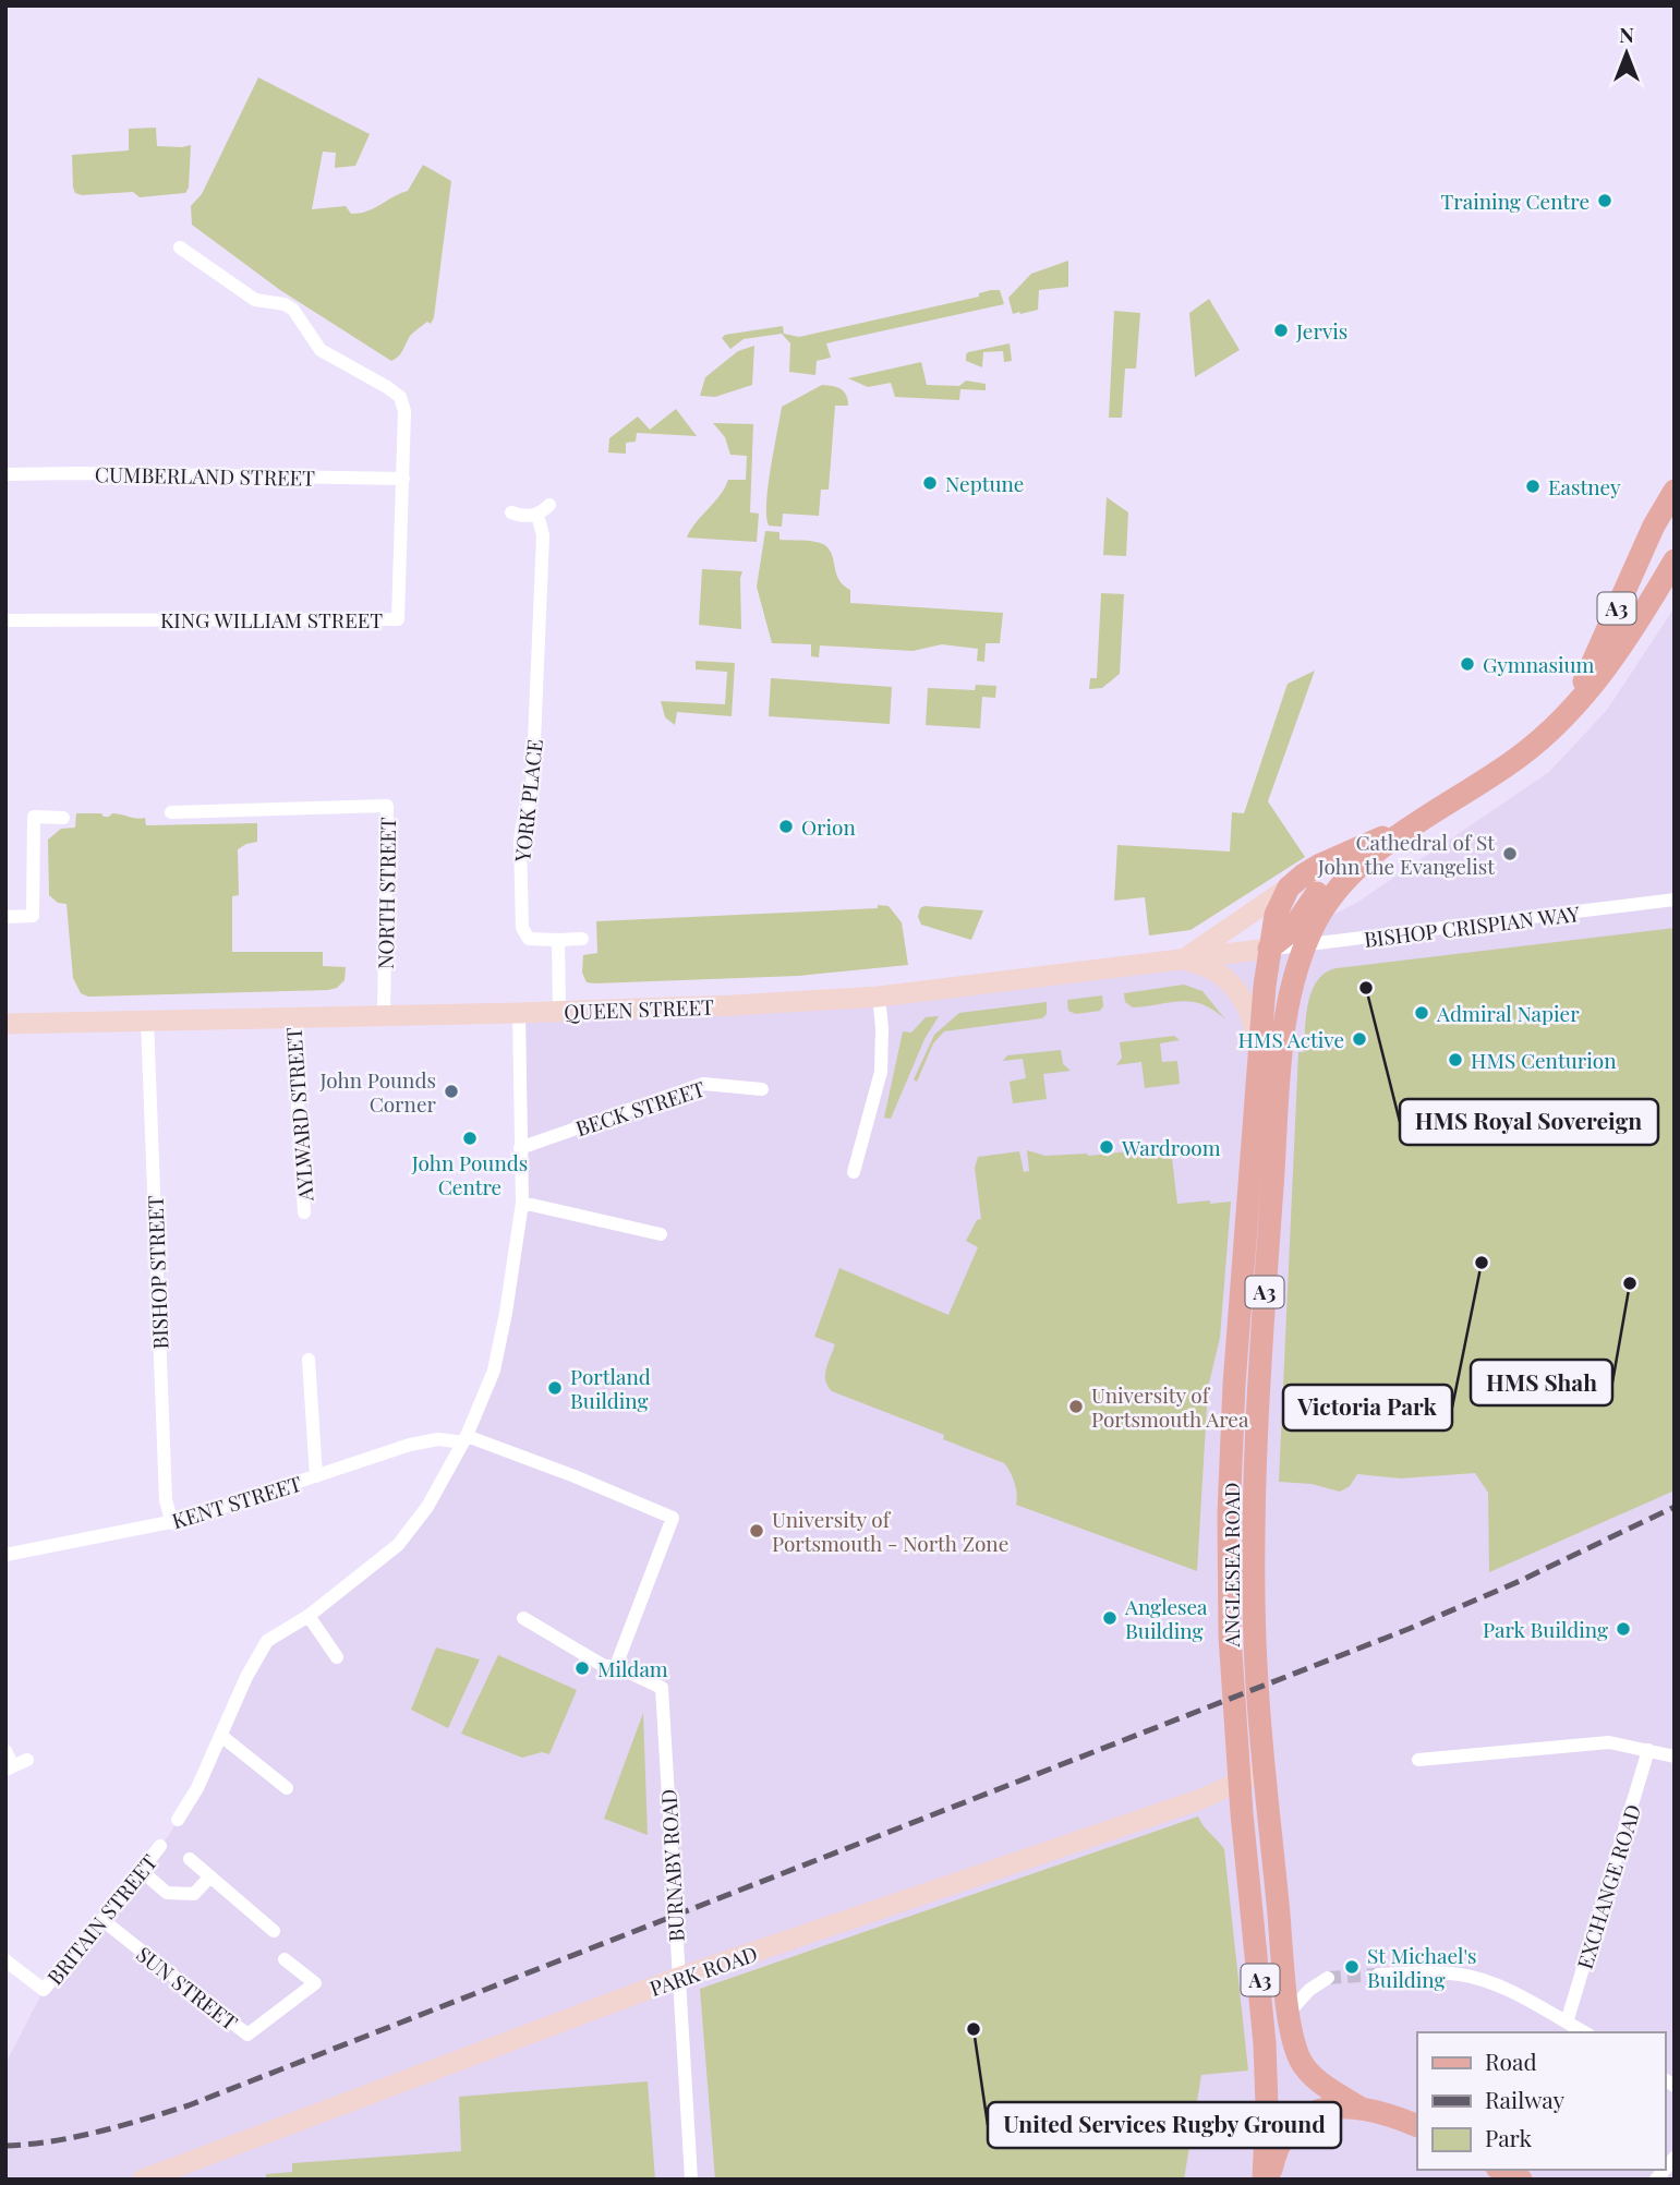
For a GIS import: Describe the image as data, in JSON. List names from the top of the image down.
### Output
{
  "streets": {
    "main road": ["A3", "ANGLESEA ROAD"],
    "street": [
      "CUMBERLAND STREET",
      "KING WILLIAM STREET",
      "YORK PLACE",
      "NORTH STREET",
      "BISHOP CRISPIAN WAY",
      "QUEEN STREET",
      "BECK STREET",
      "AYLWARD STREET",
      "BISHOP STREET",
      "KENT STREET",
      "BURNABY ROAD",
      "EXCHANGE ROAD",
      "BRITAIN STREET",
      "PARK ROAD",
      "SUN STREET"
    ]
  },
  "crossings": [
    ["CUMBERLAND STREET", "KING WILLIAM STREET"],
    ["A3", "BISHOP CRISPIAN WAY"],
    ["A3", "QUEEN STREET"],
    ["A3", "ANGLESEA ROAD"],
    ["NORTH STREET", "QUEEN STREET"],
    ["BISHOP CRISPIAN WAY", "QUEEN STREET"],
    ["BISHOP CRISPIAN WAY", "ANGLESEA ROAD"],
    ["QUEEN STREET", "AYLWARD STREET"],
    ["QUEEN STREET", "BISHOP STREET"],
    ["QUEEN STREET", "ANGLESEA ROAD"],
    ["BISHOP STREET", "KENT STREET"],
    ["KENT STREET", "BURNABY ROAD"],
    ["ANGLESEA ROAD", "PARK ROAD"],
    ["BURNABY ROAD", "PARK ROAD"],
    ["BRITAIN STREET", "SUN STREET"]
  ],
  "places": [
    "Training Centre",
    "Jervis",
    "Neptune",
    "Eastney",
    "Gymnasium",
    "Orion",
    "Cathedral of St John the Evangelist",
    "HMS Royal Sovereign",
    "Admiral Napier",
    "HMS Active",
    "HMS Centurion",
    "John Pounds Corner",
    "John Pounds Centre",
    "Wardroom",
    "Victoria Park",
    "HMS Shah",
    "Portland Building",
    "University of Portsmouth Area",
    "University of Portsmouth - North Zone",
    "Anglesea Building",
    "Park Building",
    "Mildam",
    "St Michael's Building",
    "United Services Rugby Ground"
  ],
  "legend": ["Road", "Railway", "Park"],
  "north": "top"
}
